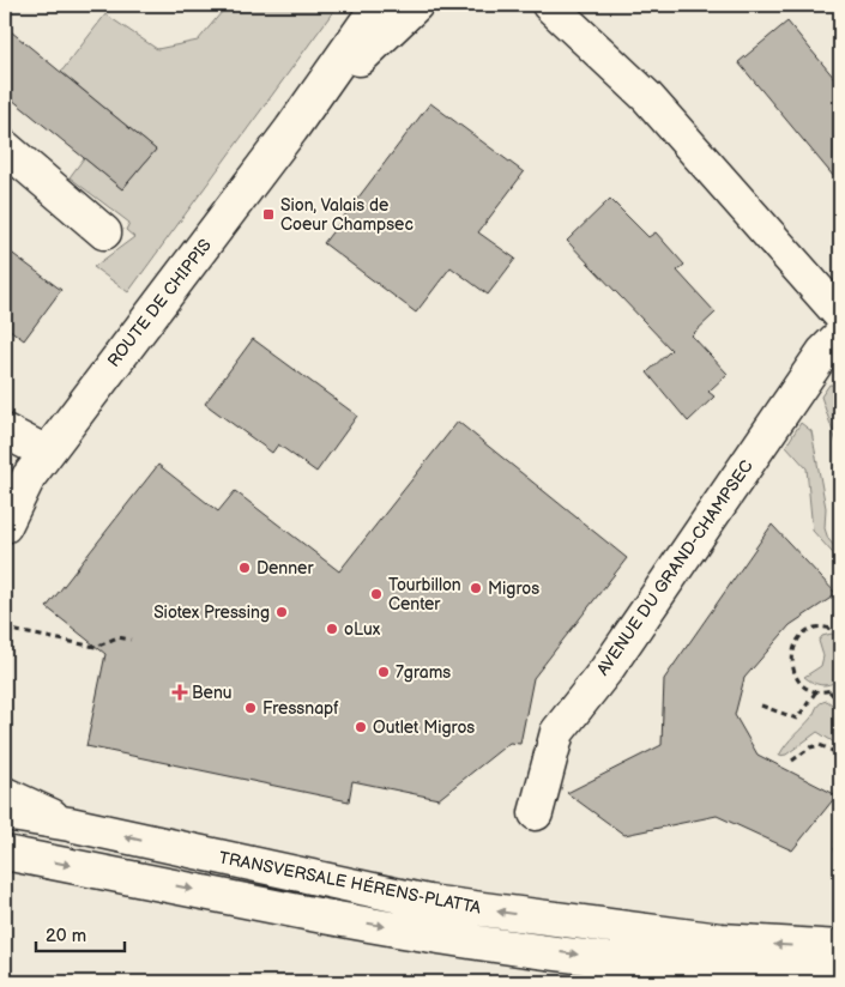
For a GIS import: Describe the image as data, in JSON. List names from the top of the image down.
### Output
{
  "streets": {
    "street": ["ROUTE DE CHIPPIS", "AVENUE DU GRAND-CHAMPSEC", "TRANSVERSALE HÉRENS-PLATTA"]
  },
  "places": {
    "transit": ["Sion, Valais de Coeur Champsec"],
    "other": [
      "Denner",
      "Migros",
      "Tourbillon Center",
      "Siotex Pressing",
      "oLux",
      "7grams",
      "Fressnapf",
      "Outlet Migros"
    ],
    "health": ["Benu"]
  },
  "scale_bar": "20 m"
}
